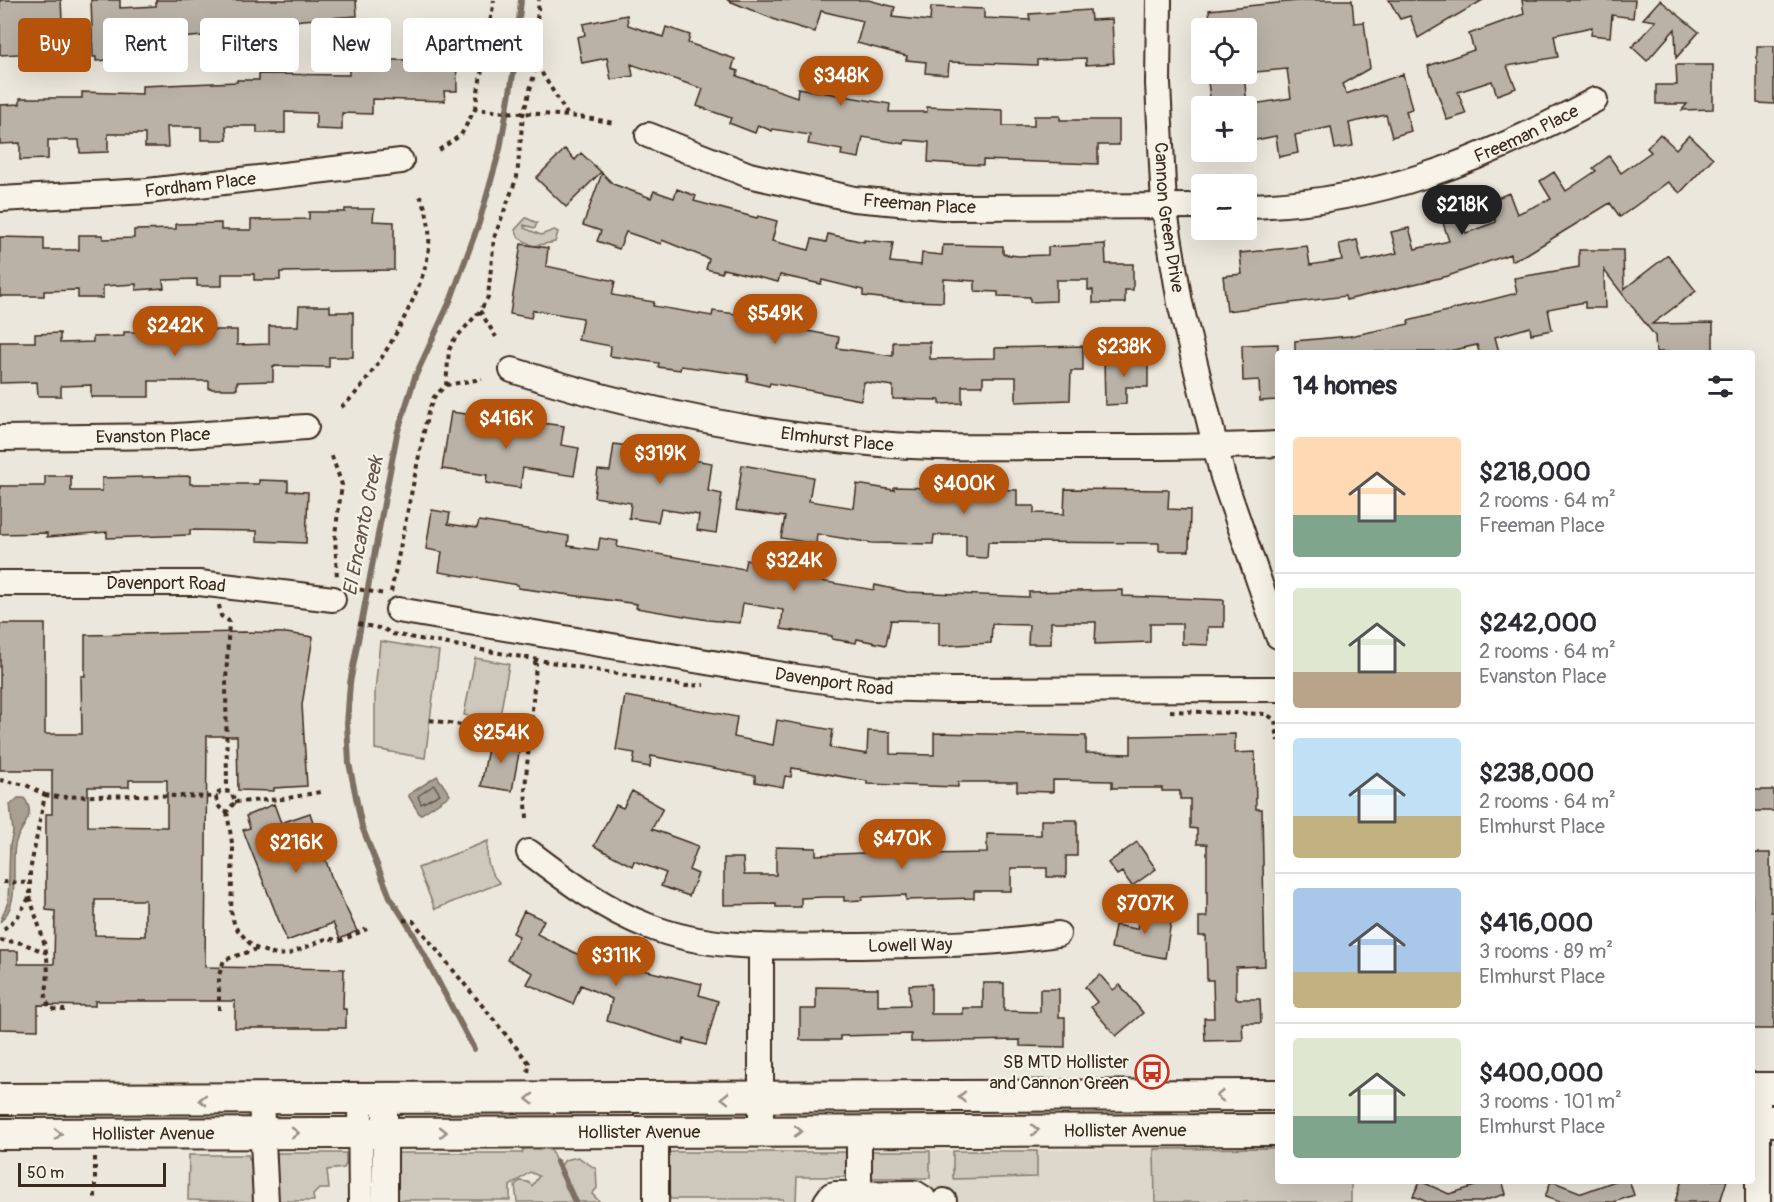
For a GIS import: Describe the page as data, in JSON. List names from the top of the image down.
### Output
{
  "streets": {
    "main road": ["Hollister Avenue"],
    "street": [
      "Freeman Place",
      "Fordham Place",
      "Cannon Green Drive",
      "Evanston Place",
      "Elmhurst Place",
      "Davenport Road",
      "Lowell Way"
    ]
  },
  "crossings": [
    ["Freeman Place", "Cannon Green Drive"],
    ["Cannon Green Drive", "Elmhurst Place"]
  ],
  "water": ["El Encanto Creek"],
  "places": {
    "bus stop": ["SB MTD Hollister and Cannon Green"]
  },
  "scale_bar": "50 m",
  "page": {
    "map_buttons": ["+", "−"],
    "chip": [
      "Buy",
      "Rent",
      "Filters",
      "New",
      "Apartment"
    ],
    "price": [
      "$348K",
      "$218K",
      "$549K",
      "$242K",
      "$238K",
      "$416K",
      "$319K",
      "$400K",
      "$324K",
      "$254K",
      "$470K",
      "$216K",
      "$707K",
      "$311K"
    ],
    "heading": "14 homes",
    "list": [
      {
        "name": "$218,000",
        "note": "2 rooms · 64 m² · Freeman Place"
      },
      {
        "name": "$242,000",
        "note": "2 rooms · 64 m² · Evanston Place"
      },
      {
        "name": "$238,000",
        "note": "2 rooms · 64 m² · Elmhurst Place"
      },
      {
        "name": "$416,000",
        "note": "3 rooms · 89 m² · Elmhurst Place"
      },
      {
        "name": "$400,000",
        "note": "3 rooms · 101 m² · Elmhurst Place"
      }
    ],
    "scale": "50 m"
  }
}
